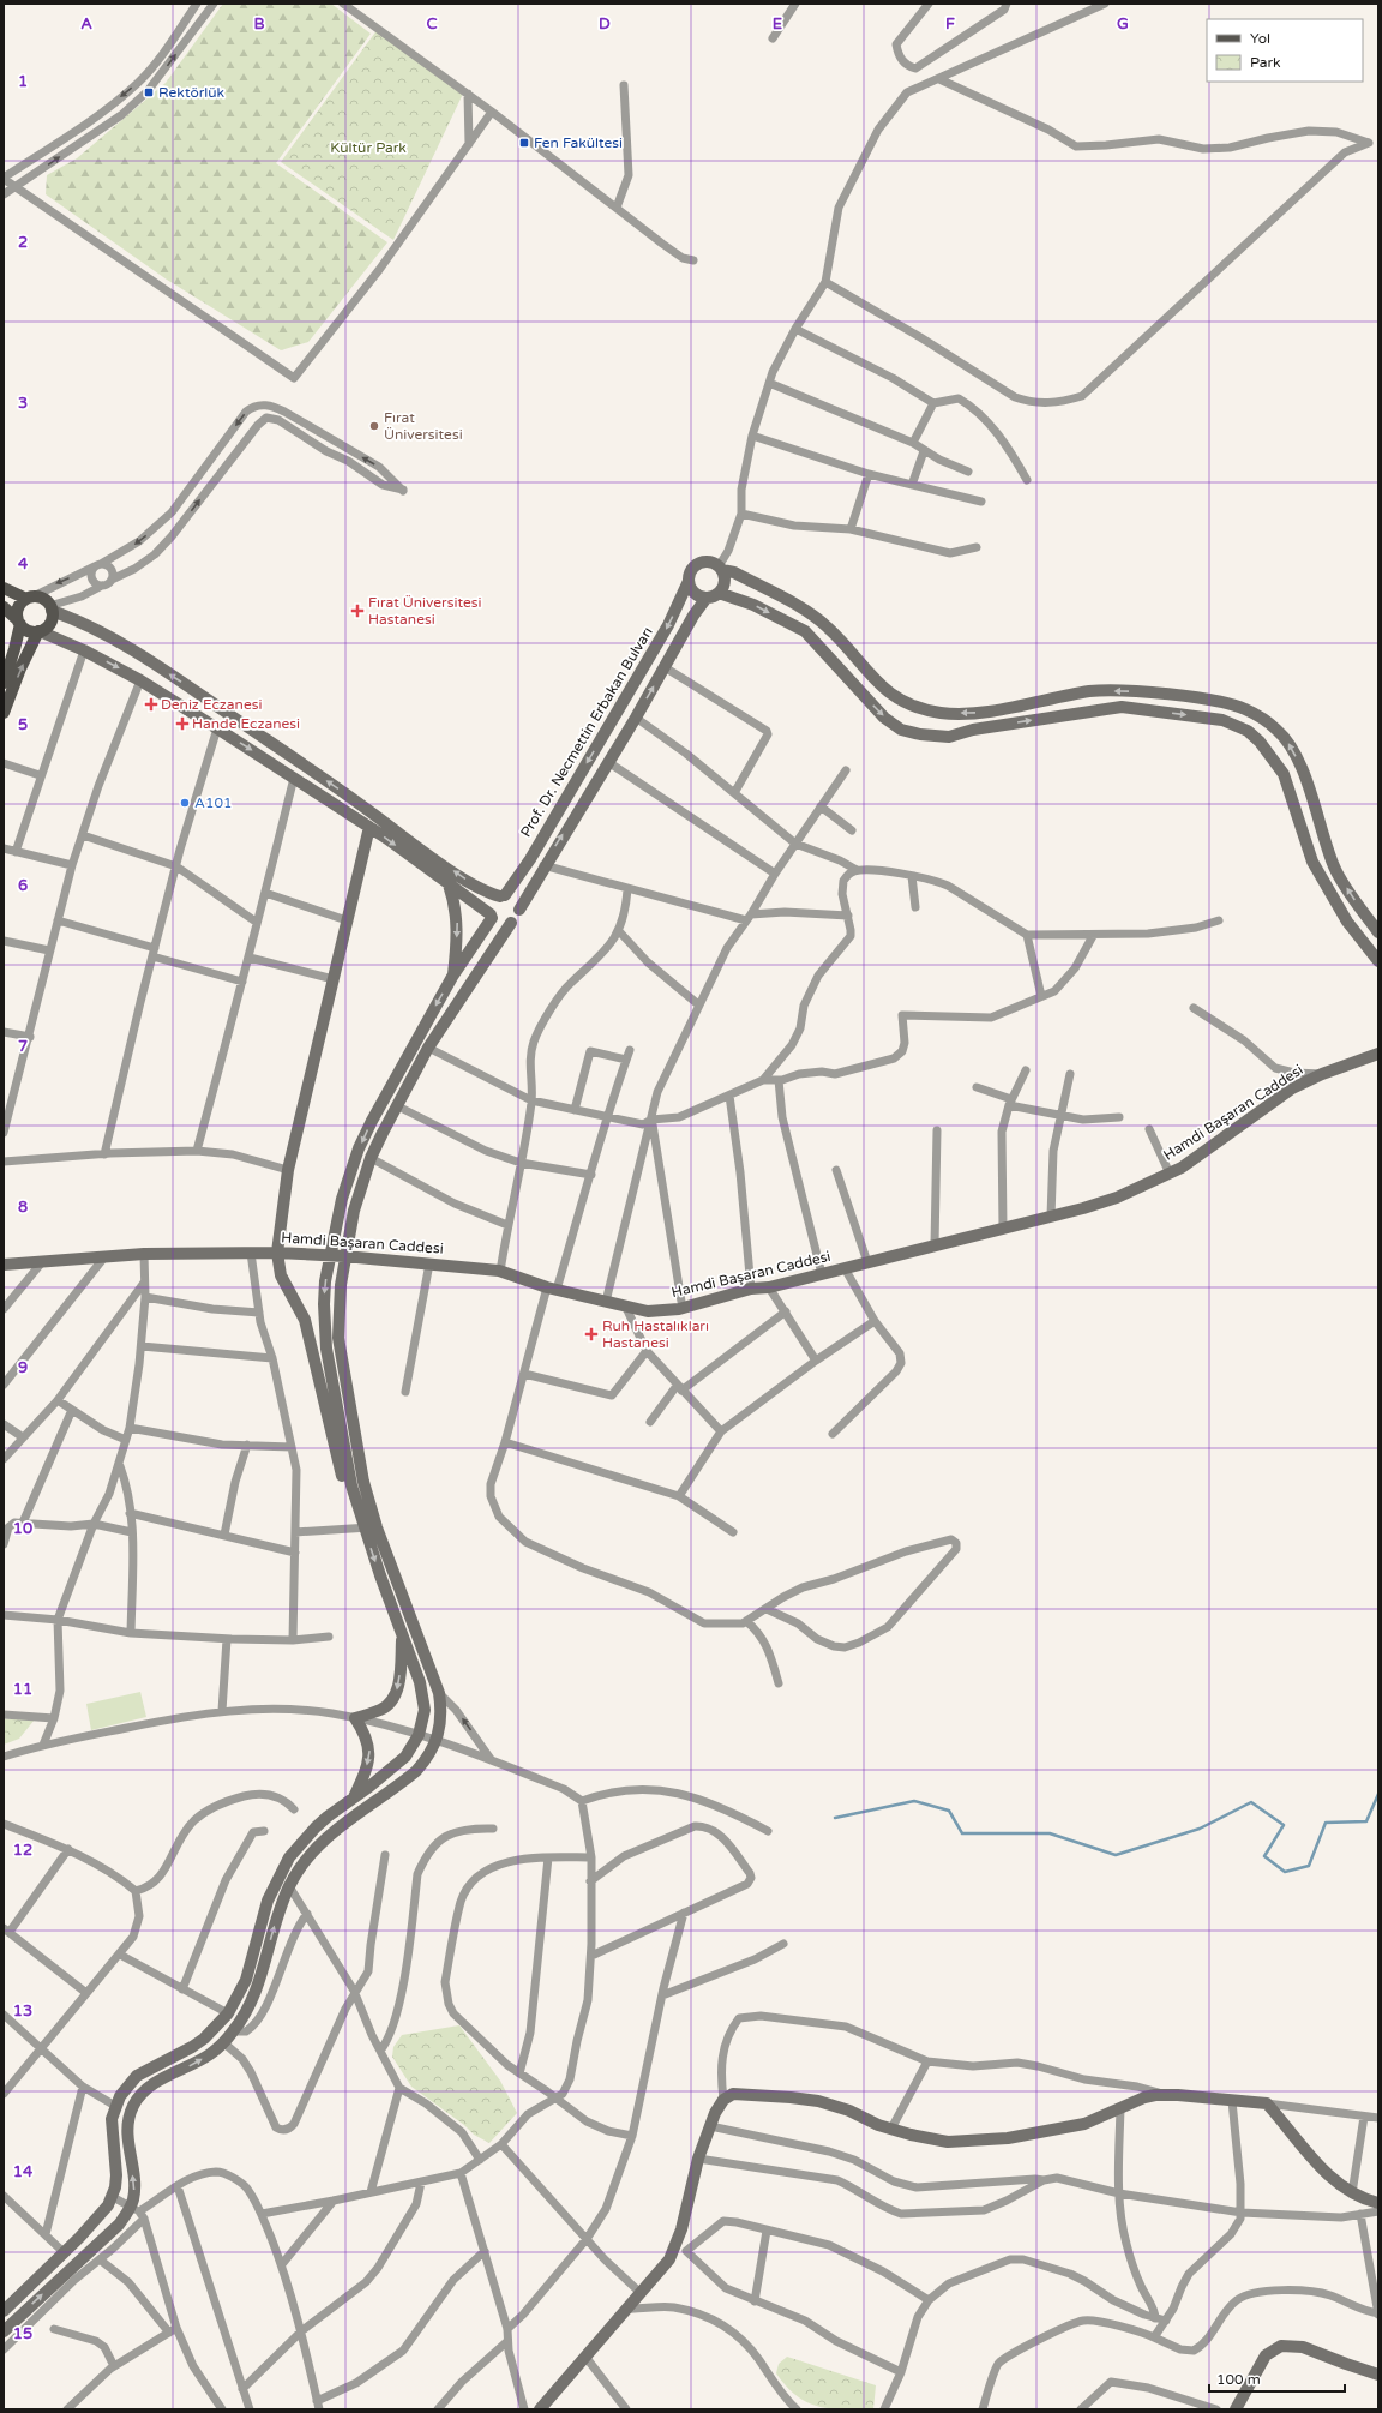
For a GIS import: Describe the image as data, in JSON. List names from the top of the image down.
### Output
{
  "streets": {
    "main road": ["Prof. Dr. Necmettin Erbakan Bulvarı", "Hamdi Başaran Caddesi"]
  },
  "parks": ["Kültür Park"],
  "places": {
    "transit": ["Rektörlük", "Fen Fakültesi"],
    "other": ["Fırat Üniversitesi", "A101"],
    "health": [
      "Fırat Üniversitesi Hastanesi",
      "Deniz Eczanesi",
      "Hande Eczanesi",
      "Ruh Hastalıkları Hastanesi"
    ]
  },
  "legend": ["Yol", "Park"],
  "scale_bar": "100 m",
  "grid": {
    "columns": [
      "A",
      "B",
      "C",
      "D",
      "E",
      "F",
      "G"
    ],
    "rows": [
      "1",
      "2",
      "3",
      "4",
      "5",
      "6",
      "7",
      "8",
      "9",
      "10",
      "11",
      "12",
      "13",
      "14",
      "15"
    ]
  }
}
